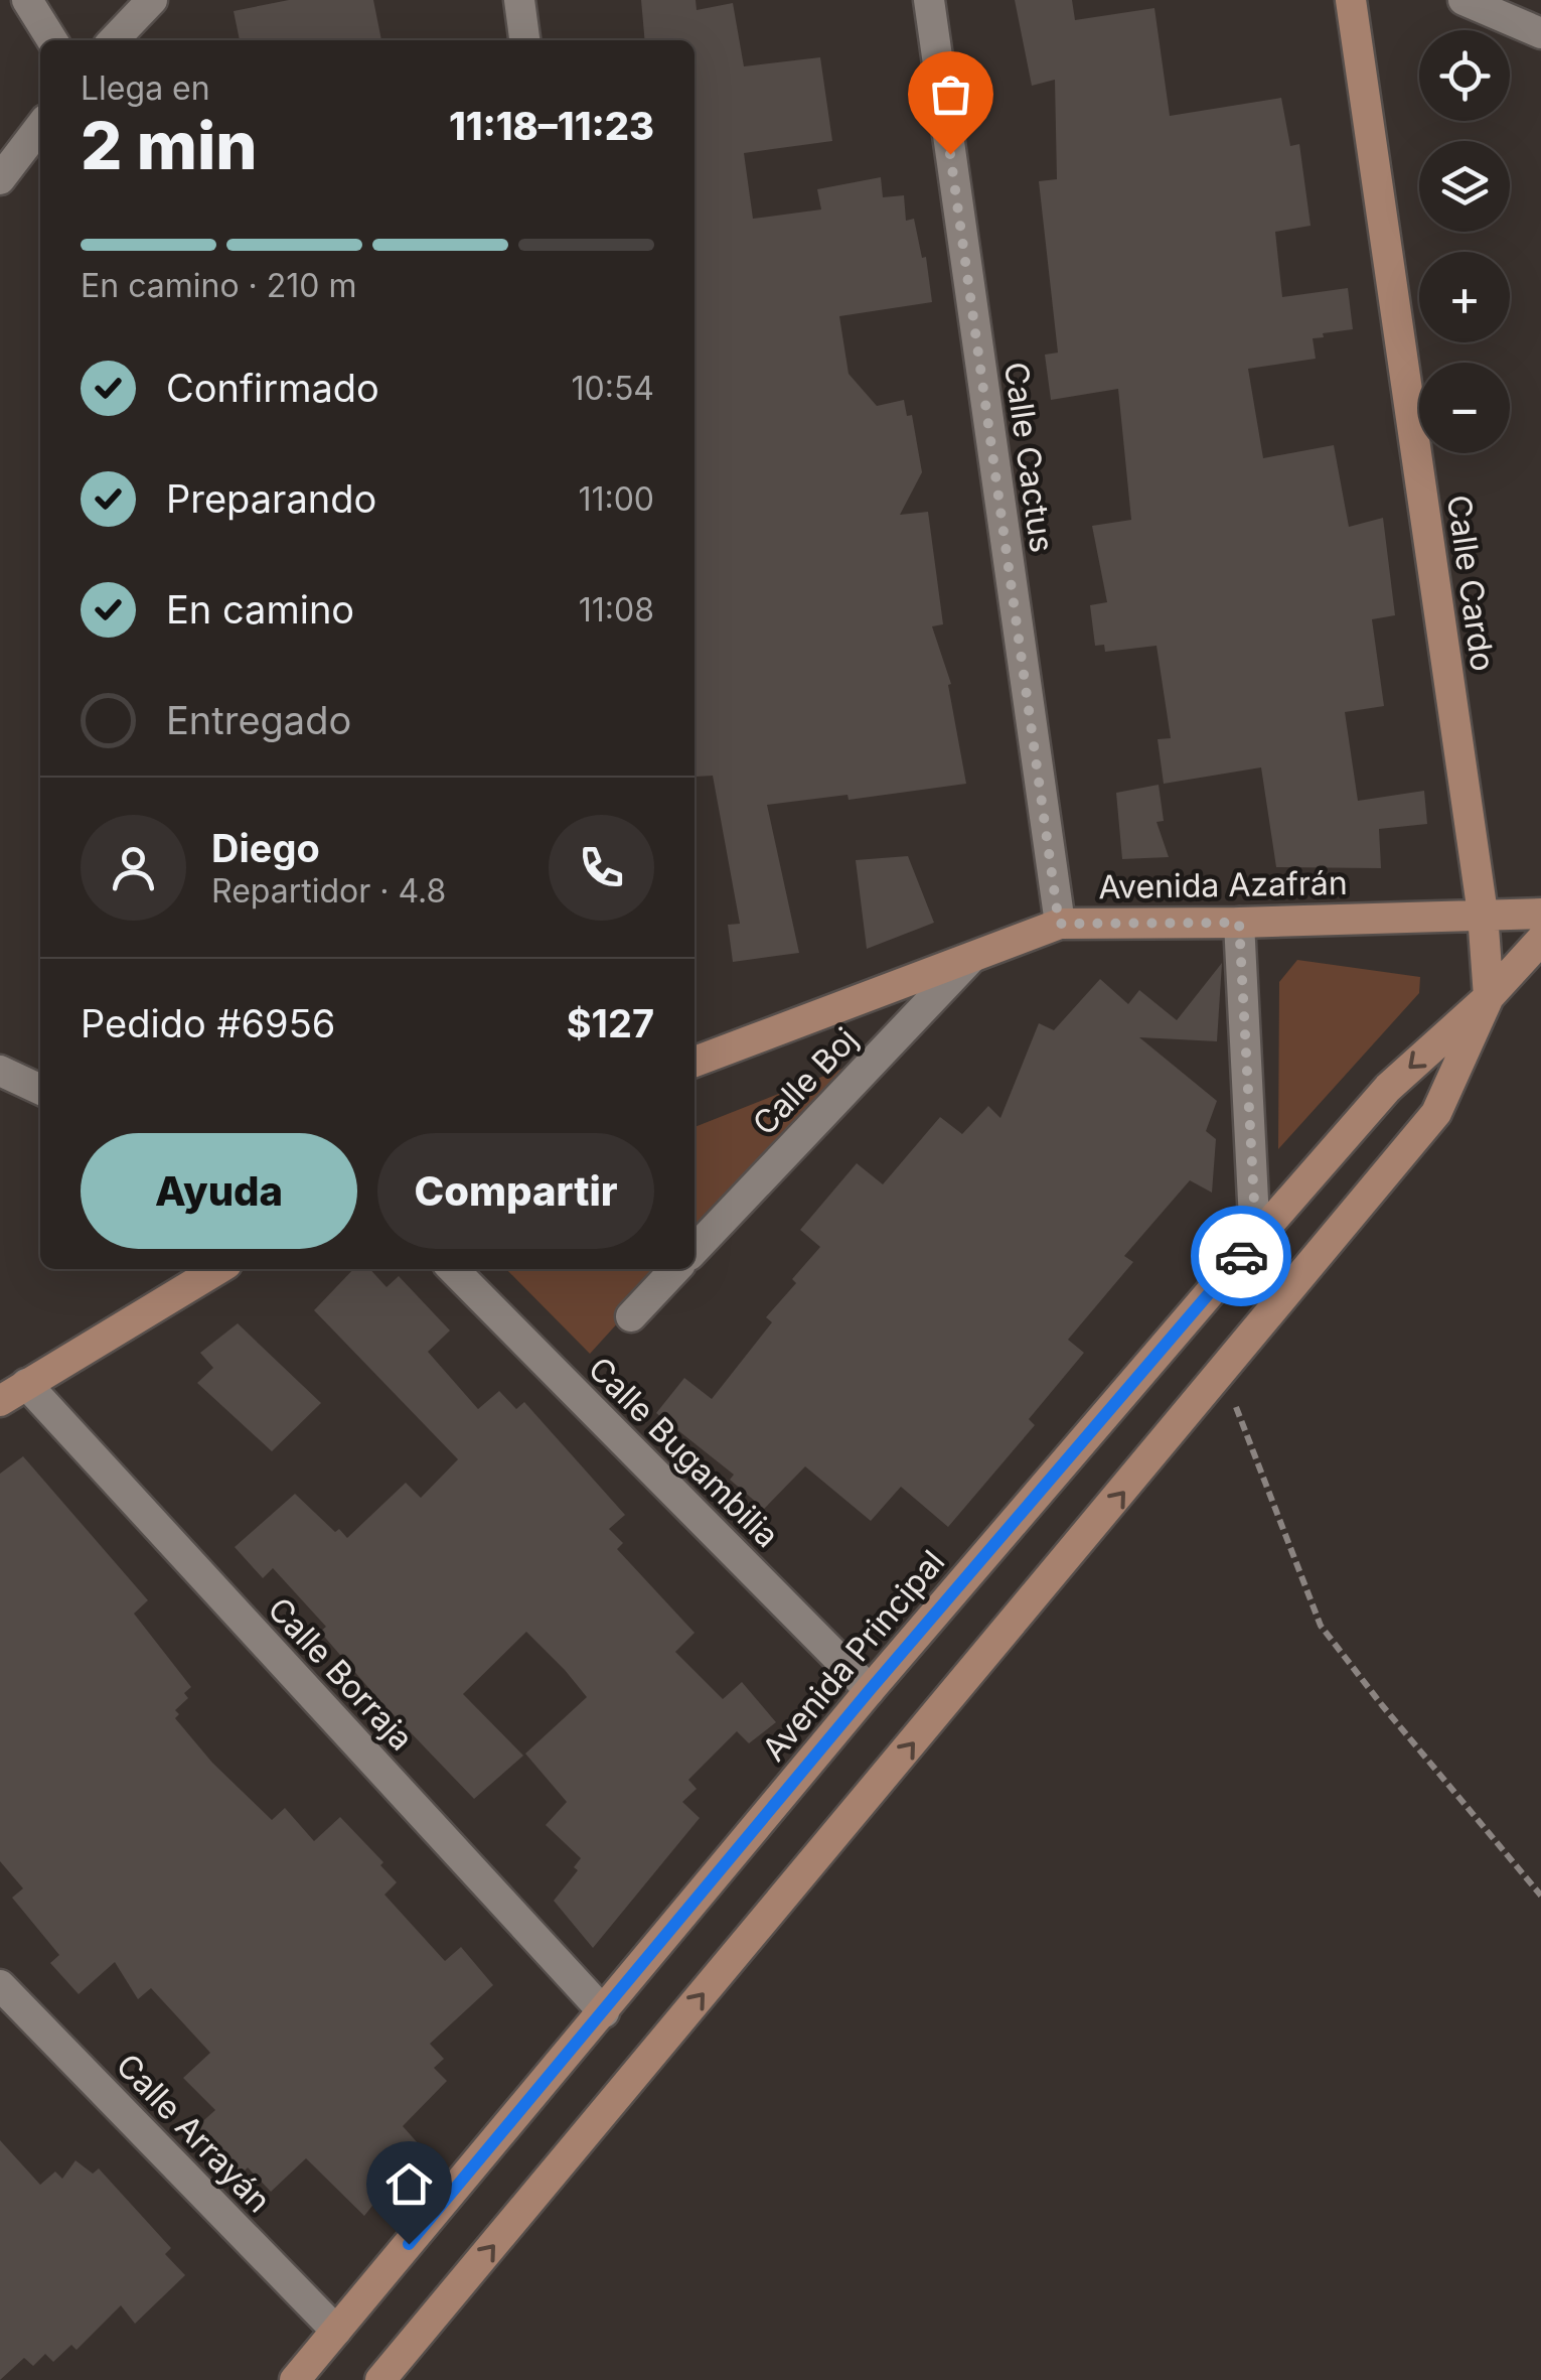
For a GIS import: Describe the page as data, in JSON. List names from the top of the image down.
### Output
{
  "streets": {
    "street": [
      "Calle Cactus",
      "Calle Cardo",
      "Avenida Azafrán",
      "Calle Boj",
      "Calle Bugambilia",
      "Avenida Principal",
      "Calle Borraja",
      "Calle Arrayán"
    ]
  },
  "crossings": [
    ["Calle Cactus", "Avenida Azafrán"],
    ["Calle Cardo", "Avenida Azafrán"],
    ["Calle Cardo", "Avenida Principal"],
    ["Avenida Azafrán", "Calle Boj"],
    ["Calle Bugambilia", "Avenida Principal"],
    ["Avenida Principal", "Calle Borraja"],
    ["Avenida Principal", "Calle Arrayán"]
  ],
  "page": {
    "map_buttons": ["+", "−"],
    "heading": ["2 min", "Llega en", "11:18–11:23"],
    "panel": [
      "Diego",
      "Repartidor · 4.8",
      "Pedido #6956",
      "$127"
    ],
    "bar": "En camino · 210 m",
    "list": [
      ["Confirmado", "10:54"],
      ["Preparando", "11:00"],
      ["En camino", "11:08"],
      "Entregado"
    ],
    "buttons": ["Ayuda", "Compartir"]
  }
}
